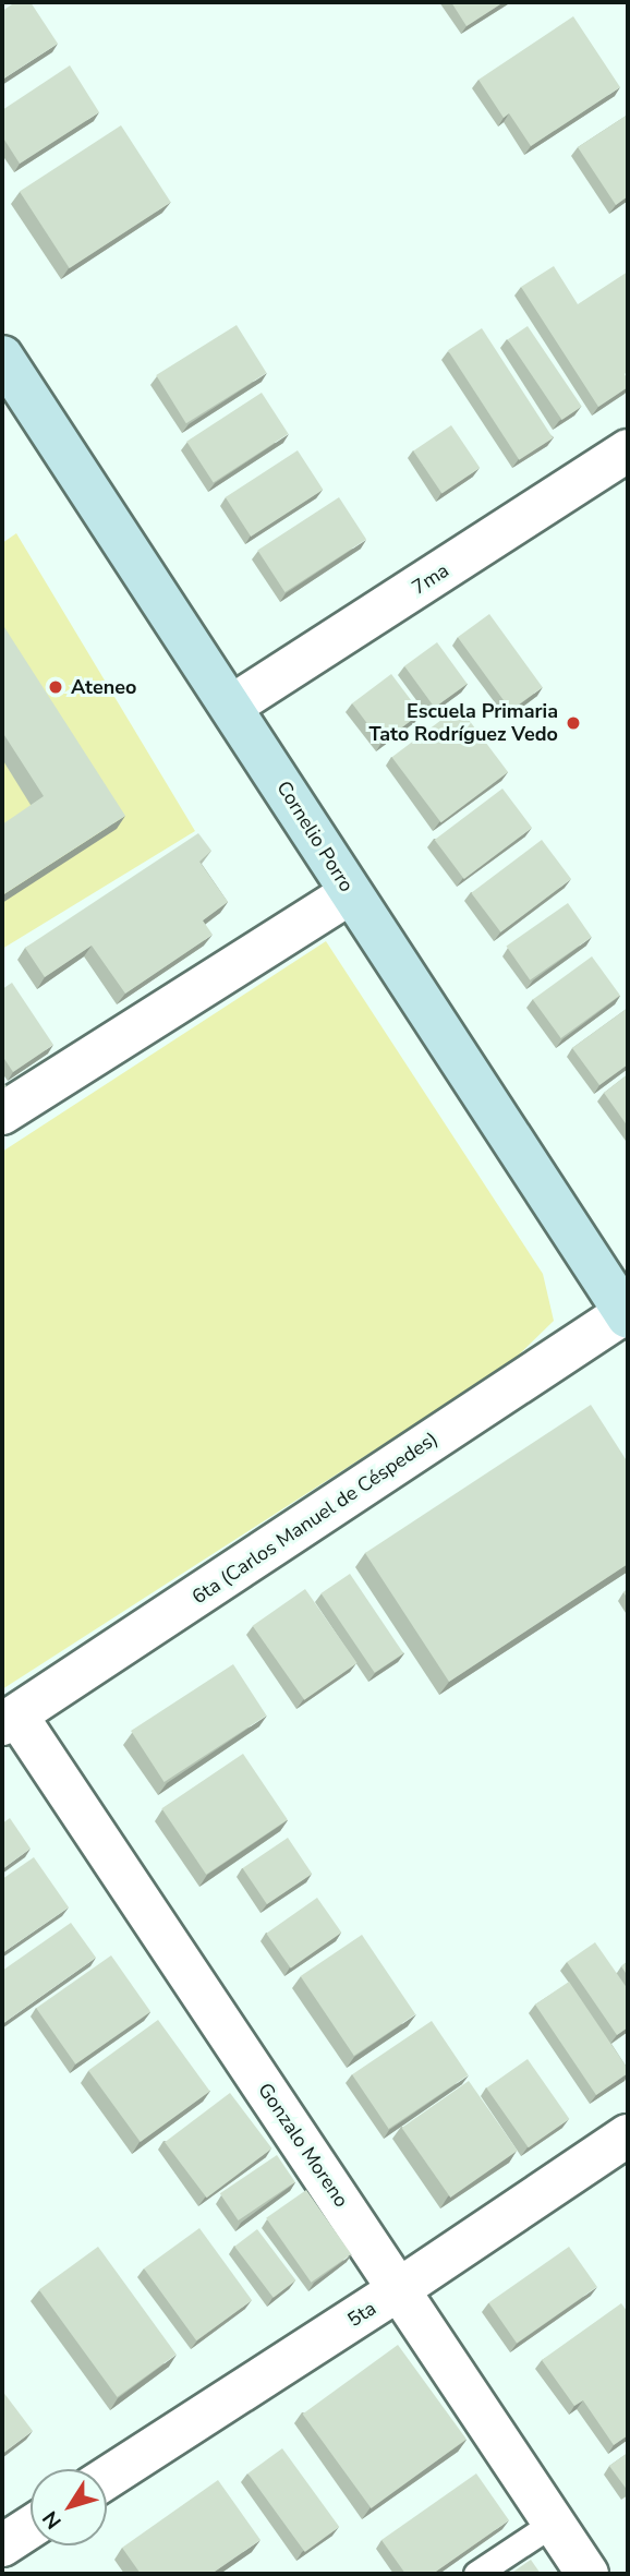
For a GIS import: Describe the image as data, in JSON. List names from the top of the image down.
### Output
{
  "streets": {
    "street": [
      "7ma",
      "Cornelio Porro",
      "6ta (Carlos Manuel de Céspedes)",
      "Gonzalo Moreno",
      "5ta"
    ]
  },
  "crossings": [
    ["7ma", "Cornelio Porro"],
    ["Cornelio Porro", "6ta (Carlos Manuel de Céspedes)"],
    ["6ta (Carlos Manuel de Céspedes)", "Gonzalo Moreno"],
    ["Gonzalo Moreno", "5ta"]
  ],
  "places": ["Ateneo", "Escuela Primaria Tato Rodríguez Vedo"],
  "north": "bottom left"
}
